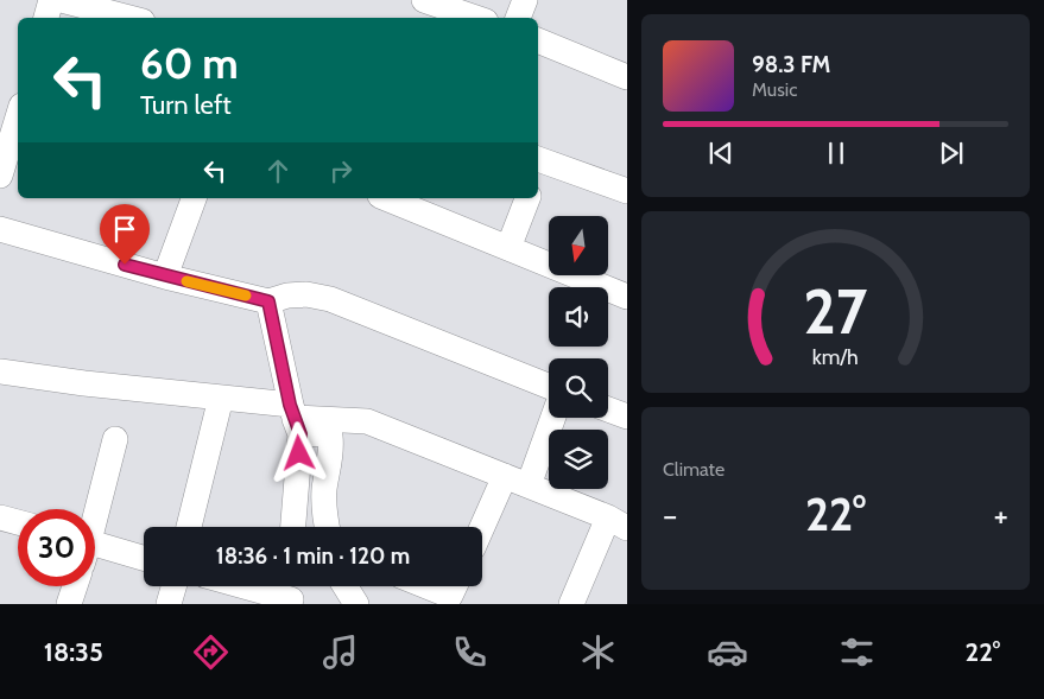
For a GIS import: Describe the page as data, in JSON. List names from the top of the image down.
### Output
{
  "north": "bottom",
  "page": {
    "turn": ["60 m", "Turn left"],
    "song": ["98.3 FM", "Music"],
    "tile": "Climate",
    "heat": ["−", "22°", "+"],
    "limit": "30",
    "trip": "18:36 · 1 min · 120 m",
    "tabs": ["18:35", "22°"],
    "gauge": ["27", "km/h"]
  }
}
